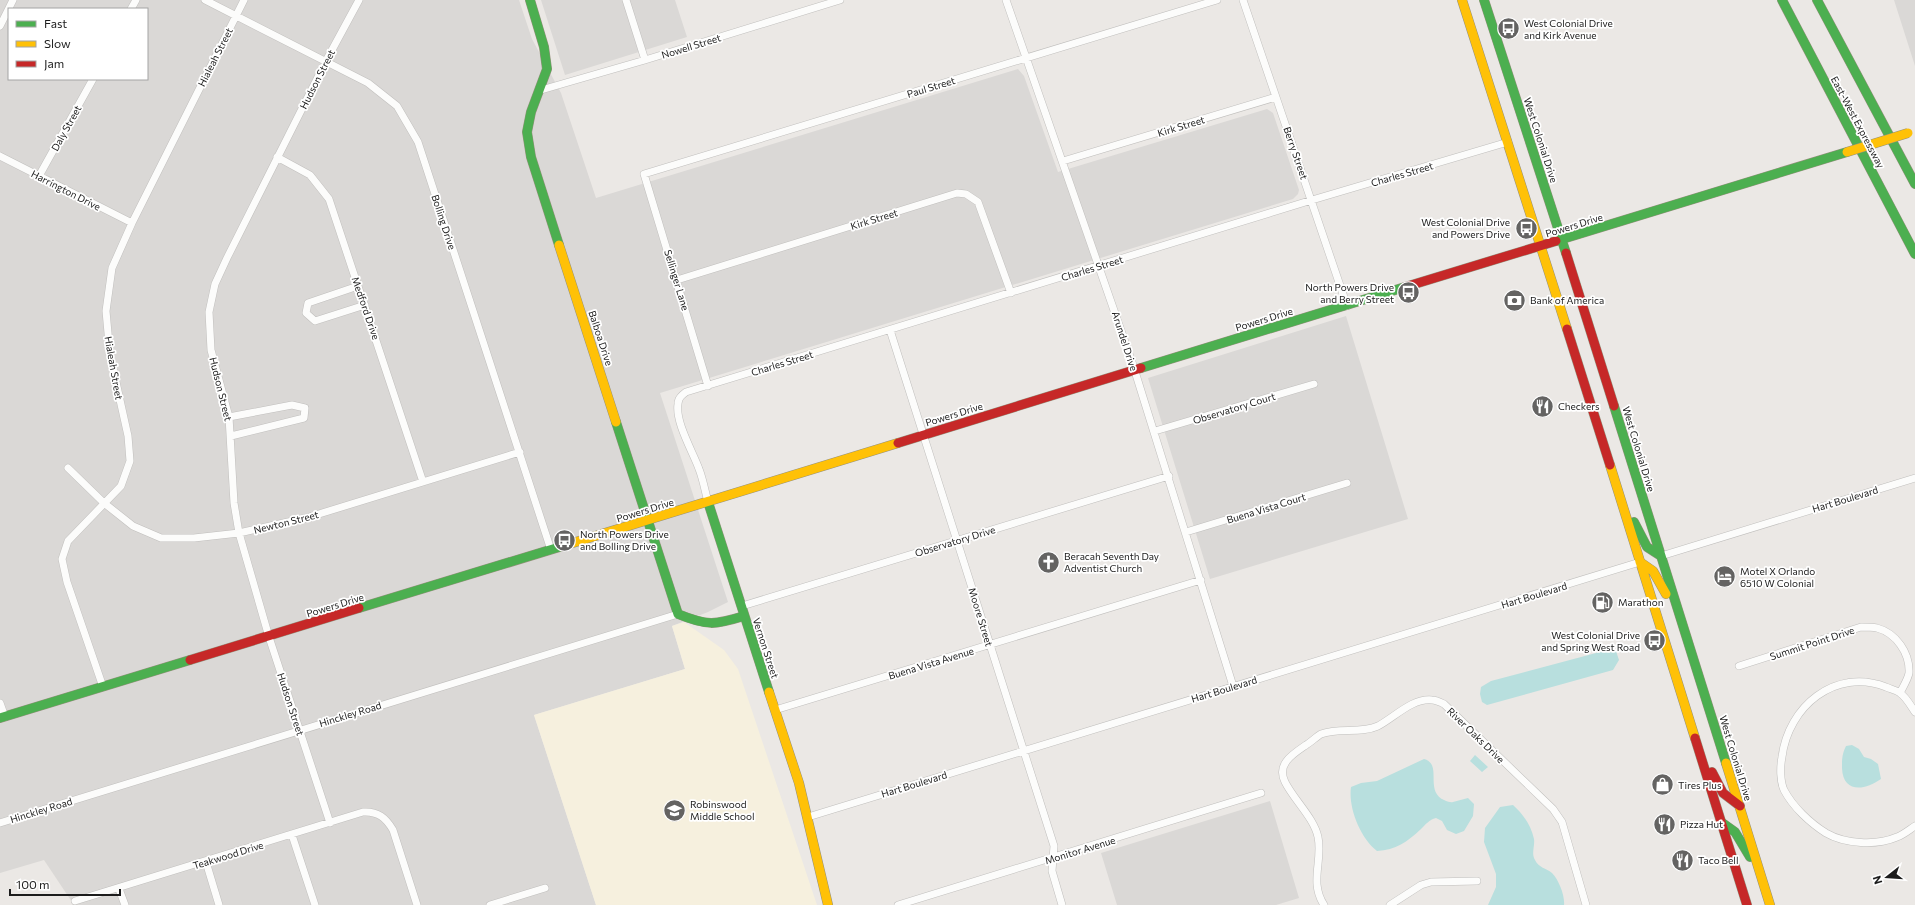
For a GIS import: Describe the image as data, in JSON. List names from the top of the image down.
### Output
{
  "streets": {
    "main road": [
      "East-West Expressway",
      "West Colonial Drive",
      "Powers Drive",
      "Balboa Drive",
      "Vernon Street"
    ],
    "street": [
      "Nowell Street",
      "Hialeah Street",
      "Hudson Street",
      "Paul Street",
      "Kirk Street",
      "Daly Street",
      "Berry Street",
      "Charles Street",
      "Harrington Drive",
      "Bolling Drive",
      "Sellinger Lane",
      "Medford Drive",
      "Arundel Drive",
      "Observatory Court",
      "Hart Boulevard",
      "Buena Vista Court",
      "Newton Street",
      "Observatory Drive",
      "Moore Street",
      "Summit Point Drive",
      "Buena Vista Avenue",
      "Hinckley Road",
      "River Oaks Drive",
      "Monitor Avenue",
      "Teakwood Drive"
    ]
  },
  "crossings": [
    ["Nowell Street", "Balboa Drive"],
    ["Hialeah Street", "Harrington Drive"],
    ["Hialeah Street", "Bolling Drive"],
    ["Hialeah Street", "Powers Drive"],
    ["Hialeah Street", "Newton Street"],
    ["Hudson Street", "Bolling Drive"],
    ["Hudson Street", "Powers Drive"],
    ["Hudson Street", "Medford Drive"],
    ["Hudson Street", "Newton Street"],
    ["Hudson Street", "Hinckley Road"],
    ["Hudson Street", "Teakwood Drive"],
    ["Paul Street", "Sellinger Lane"],
    ["Paul Street", "Arundel Drive"],
    ["Kirk Street", "Berry Street"],
    ["Kirk Street", "Charles Street"],
    ["Kirk Street", "Sellinger Lane"],
    ["Kirk Street", "Arundel Drive"],
    ["Daly Street", "Harrington Drive"],
    ["West Colonial Drive", "Powers Drive"],
    ["West Colonial Drive", "Hart Boulevard"],
    ["Berry Street", "Charles Street"],
    ["Berry Street", "Powers Drive"],
    ["Charles Street", "Sellinger Lane"],
    ["Charles Street", "Arundel Drive"],
    ["Charles Street", "Moore Street"],
    ["Charles Street", "Vernon Street"],
    ["Bolling Drive", "Powers Drive"],
    ["Bolling Drive", "Newton Street"],
    ["Powers Drive", "Balboa Drive"],
    ["Powers Drive", "Arundel Drive"],
    ["Powers Drive", "Moore Street"],
    ["Powers Drive", "Vernon Street"],
    ["Medford Drive", "Newton Street"],
    ["Balboa Drive", "Hinckley Road"],
    ["Arundel Drive", "Observatory Court"],
    ["Arundel Drive", "Hart Boulevard"],
    ["Arundel Drive", "Buena Vista Court"],
    ["Arundel Drive", "Observatory Drive"],
    ["Arundel Drive", "Buena Vista Avenue"],
    ["Hart Boulevard", "Moore Street"],
    ["Hart Boulevard", "Vernon Street"],
    ["Observatory Drive", "Moore Street"],
    ["Observatory Drive", "Vernon Street"],
    ["Moore Street", "Buena Vista Avenue"],
    ["Moore Street", "Monitor Avenue"],
    ["Vernon Street", "Buena Vista Avenue"]
  ],
  "places": {
    "bus stop": [
      "West Colonial Drive and Kirk Avenue",
      "West Colonial Drive and Powers Drive",
      "North Powers Drive and Berry Street",
      "North Powers Drive and Bolling Drive",
      "West Colonial Drive and Spring West Road"
    ],
    "bank": ["Bank of America"],
    "restaurant": ["Checkers", "Pizza Hut", "Taco Bell"],
    "church": ["Beracah Seventh Day Adventist Church"],
    "hotel": ["Motel X Orlando 6510 W Colonial"],
    "fuel station": ["Marathon"],
    "shop": ["Tires Plus"],
    "school or university": ["Robinswood Middle School"]
  },
  "legend": ["Fast", "Slow", "Jam"],
  "scale_bar": "100 m",
  "north": "left"
}
